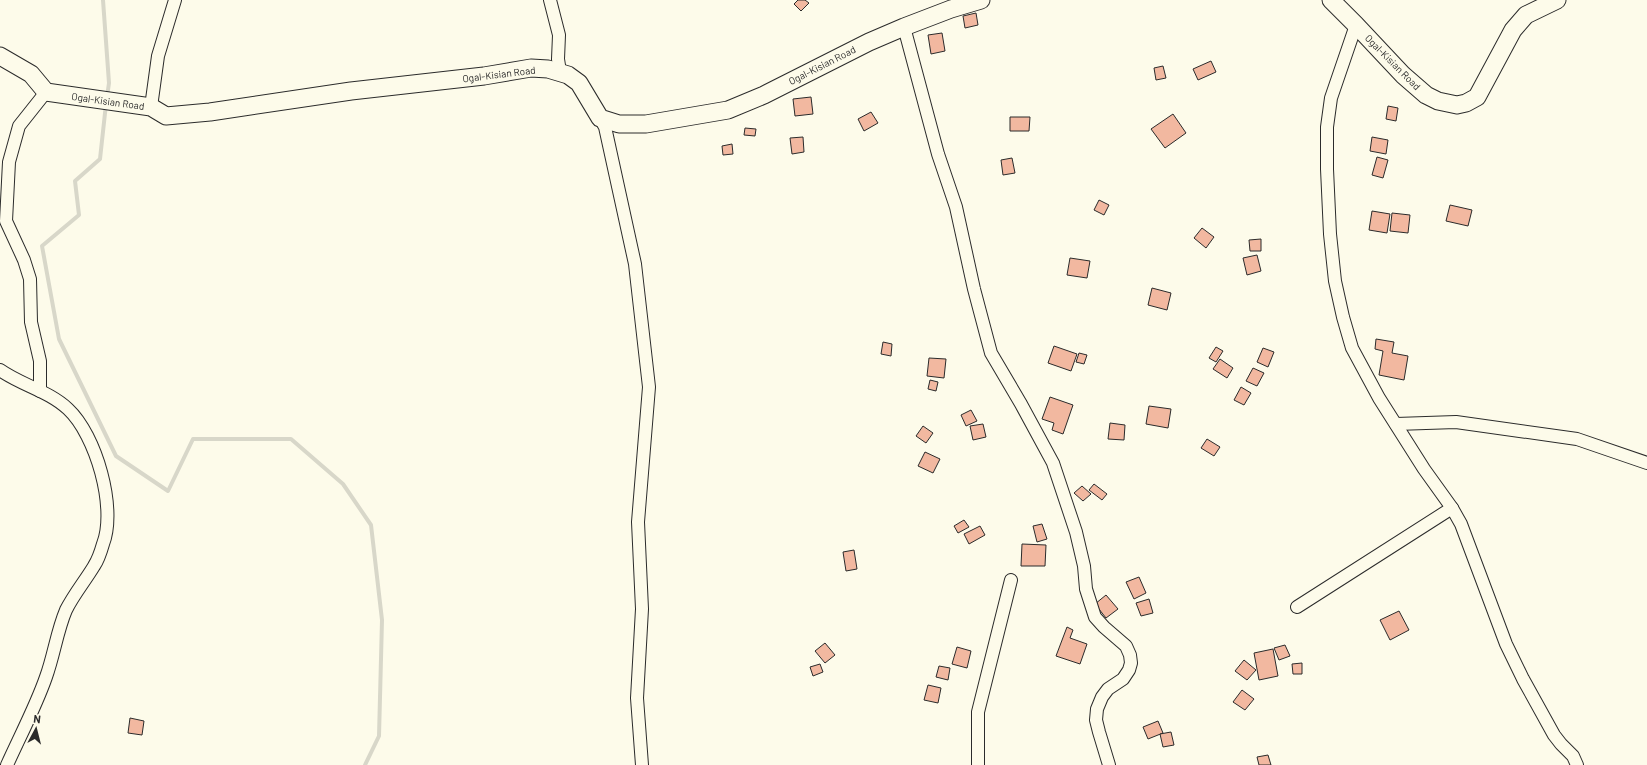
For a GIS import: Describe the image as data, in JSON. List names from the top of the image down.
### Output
{
  "streets": {
    "main road": ["Ogal-Kisian Road"]
  },
  "north": "top"
}
